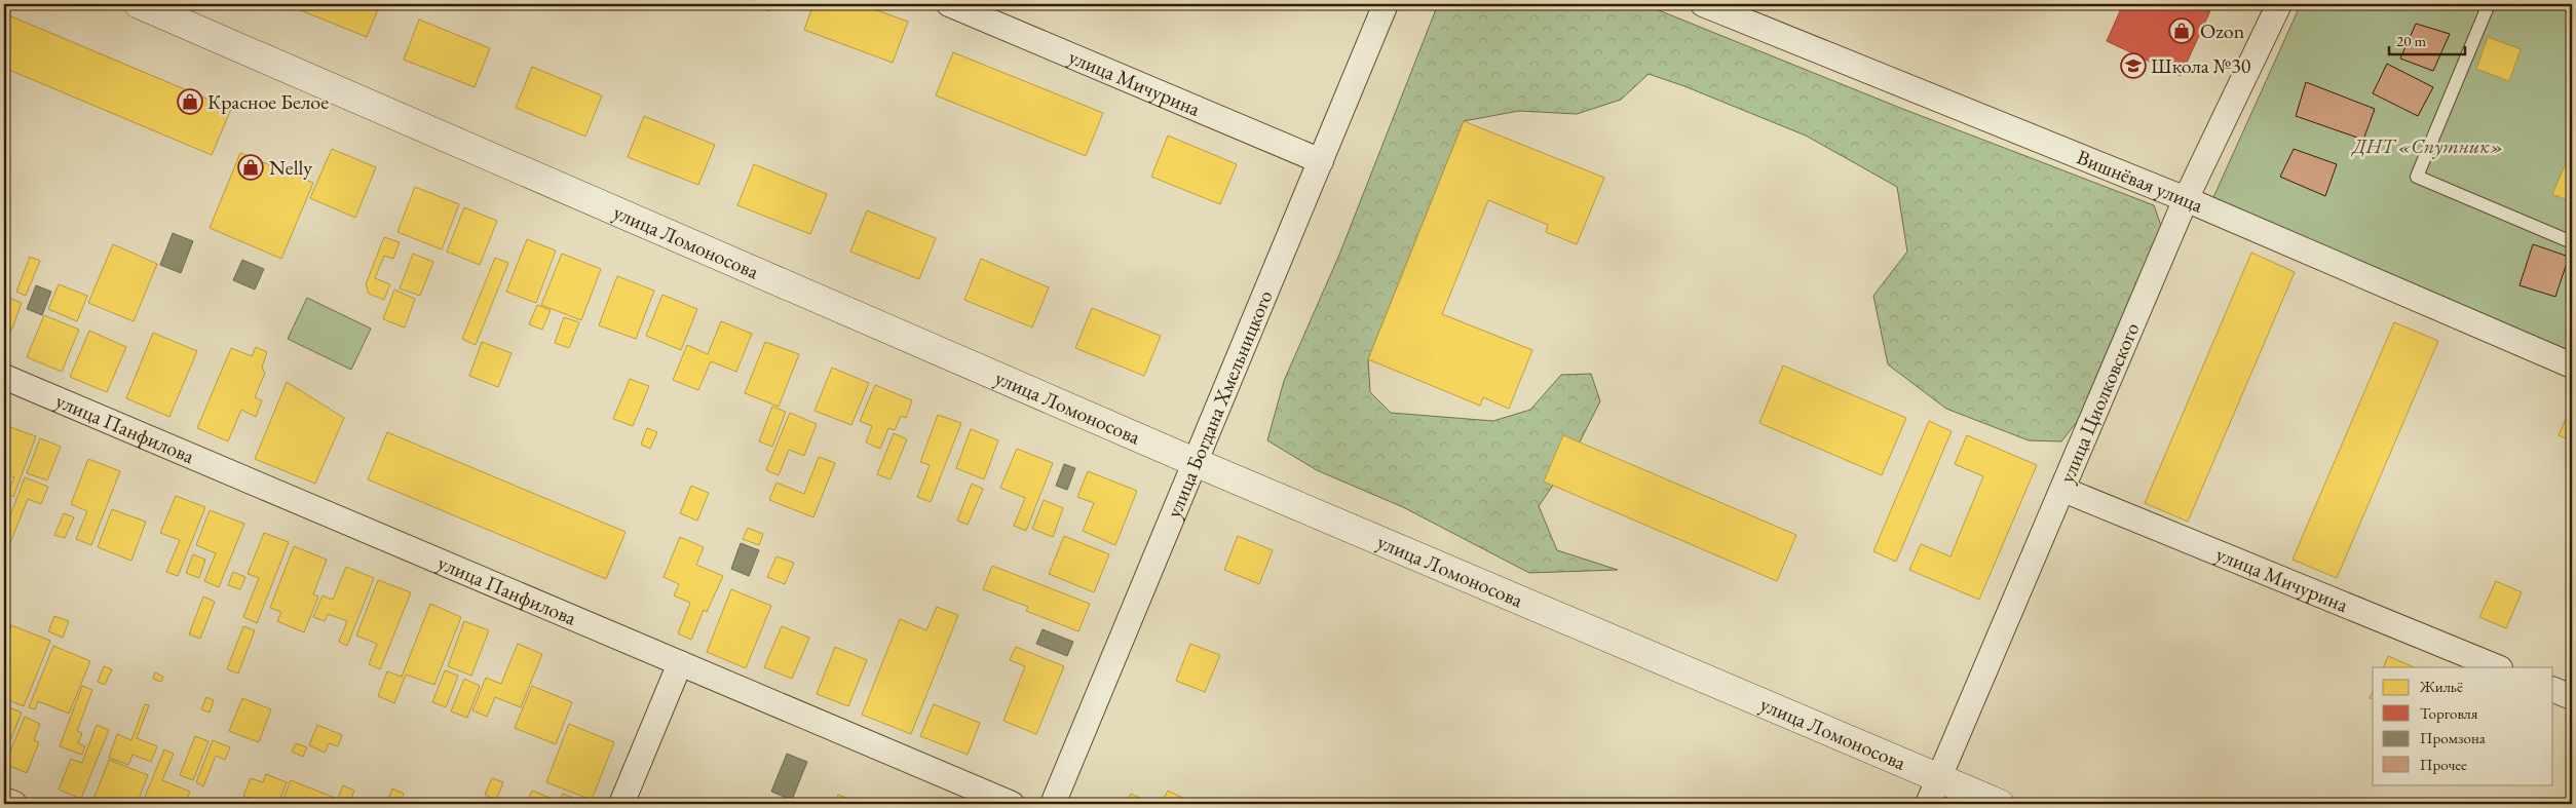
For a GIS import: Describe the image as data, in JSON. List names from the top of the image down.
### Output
{
  "streets": {
    "street": [
      "улица Мичурина",
      "Вишнёвая улица",
      "улица Ломоносова",
      "улица Циолковского",
      "улица Богдана Хмельницкого",
      "улица Панфилова"
    ]
  },
  "crossings": [
    ["улица Мичурина", "улица Циолковского"],
    ["улица Мичурина", "улица Богдана Хмельницкого"],
    ["Вишнёвая улица", "улица Циолковского"],
    ["улица Ломоносова", "улица Циолковского"],
    ["улица Ломоносова", "улица Богдана Хмельницкого"]
  ],
  "parks": ["ДНТ «Спутник»"],
  "places": {
    "shop": ["Ozon", "Красное Белое", "Nelly"],
    "school or university": ["Школа №30"]
  },
  "legend": [
    "Жильё",
    "Торговля",
    "Промзона",
    "Прочее"
  ],
  "scale_bar": "20 m"
}
